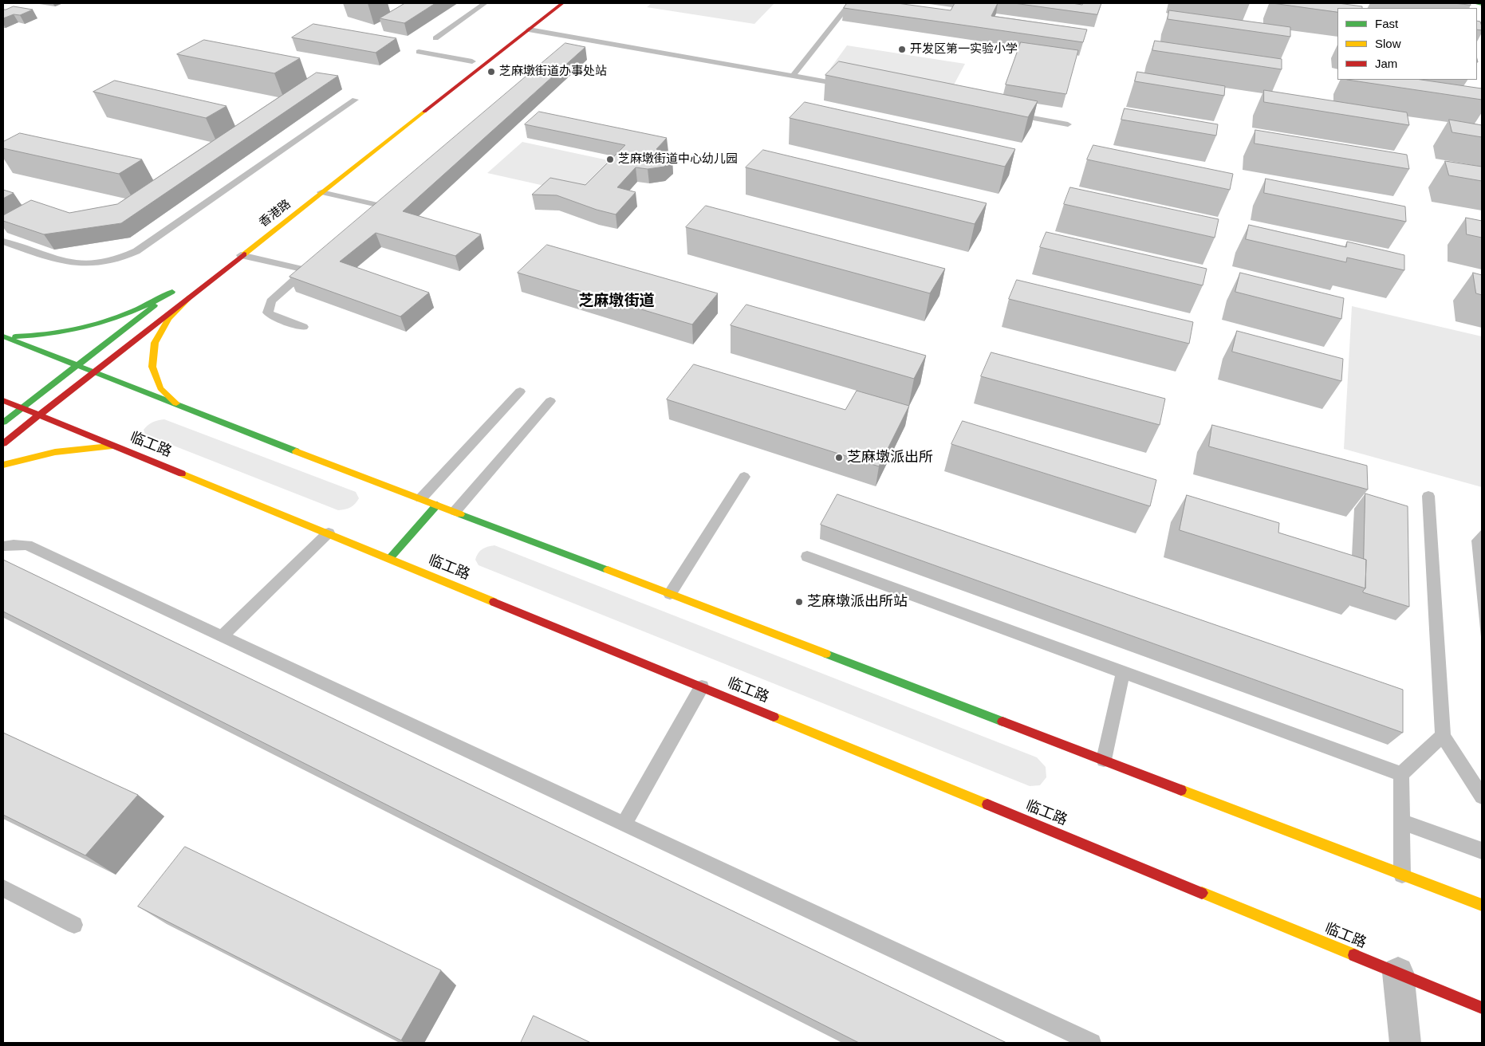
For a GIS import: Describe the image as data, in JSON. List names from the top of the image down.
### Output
{
  "streets": {
    "main road": ["香港路", "临工路"]
  },
  "crossings": [
    ["香港路", "临工路"]
  ],
  "districts": ["芝麻墩街道"],
  "places": [
    "开发区第一实验小学",
    "芝麻墩街道办事处站",
    "芝麻墩街道中心幼儿园",
    "芝麻墩派出所",
    "芝麻墩派出所站"
  ],
  "legend": ["Fast", "Slow", "Jam"]
}
